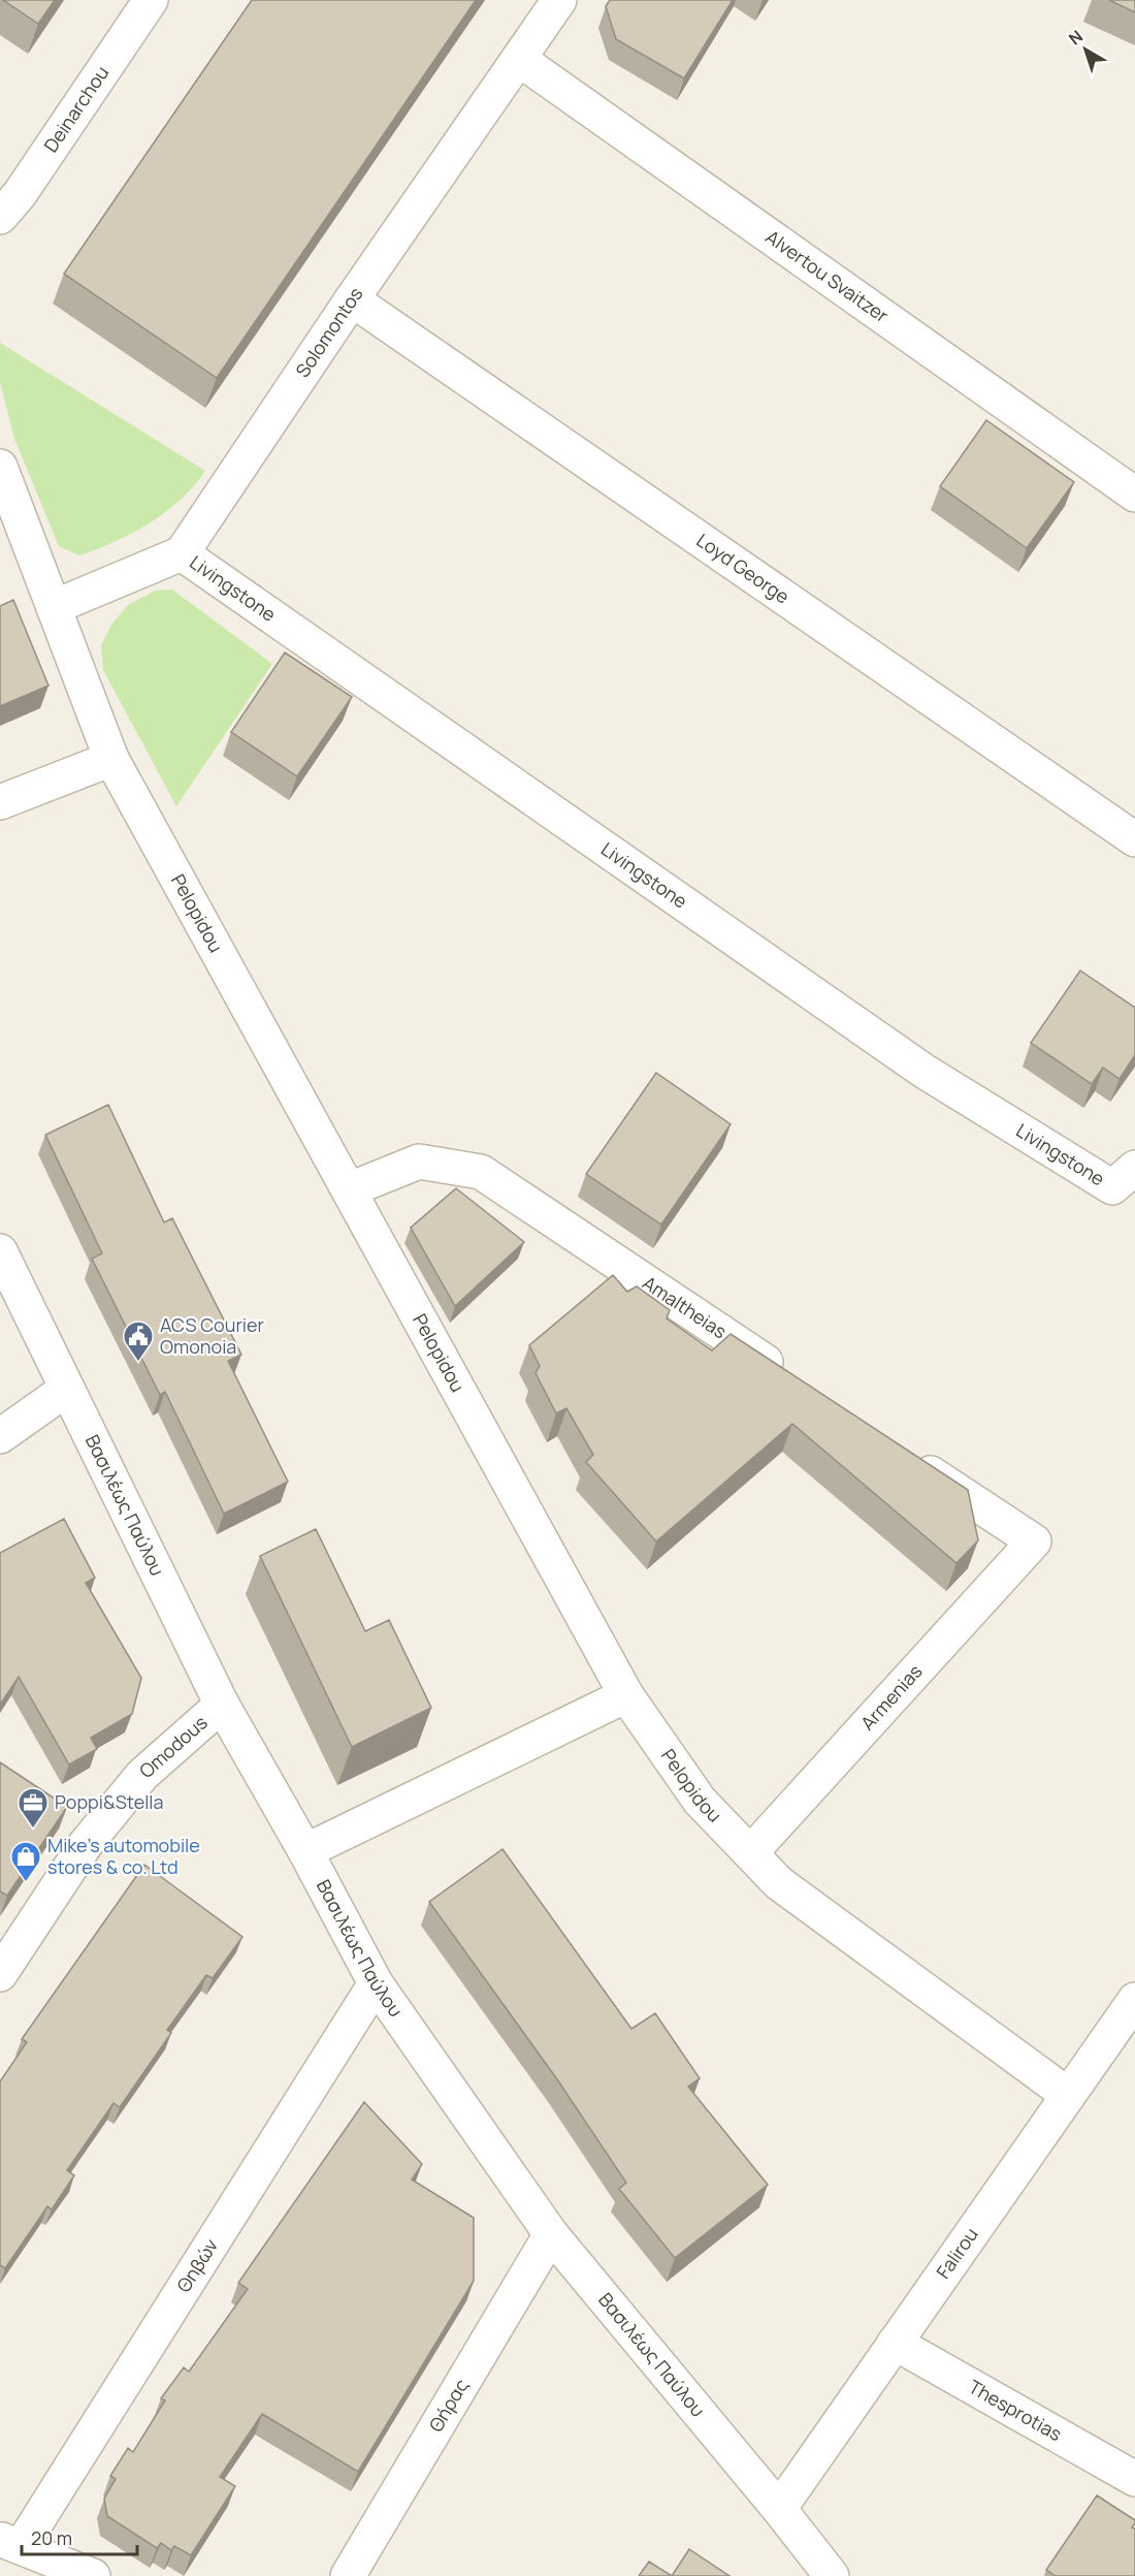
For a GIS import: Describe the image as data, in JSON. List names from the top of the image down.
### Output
{
  "streets": {
    "street": [
      "Deinarchou",
      "Alvertou Svaitzer",
      "Solomontos",
      "Loyd George",
      "Livingstone",
      "Pelopidou",
      "Amaltheias",
      "Βασιλέως Παύλου",
      "Armenias",
      "Omodous",
      "Falirou",
      "Θηβών",
      "Θήρας",
      "Thesprotias"
    ]
  },
  "crossings": [
    ["Alvertou Svaitzer", "Solomontos"],
    ["Solomontos", "Loyd George"],
    ["Solomontos", "Livingstone"],
    ["Pelopidou", "Amaltheias"],
    ["Pelopidou", "Armenias"],
    ["Pelopidou", "Falirou"],
    ["Βασιλέως Παύλου", "Omodous"],
    ["Βασιλέως Παύλου", "Falirou"],
    ["Βασιλέως Παύλου", "Θηβών"],
    ["Βασιλέως Παύλου", "Θήρας"],
    ["Falirou", "Thesprotias"]
  ],
  "places": {
    "public building": ["ACS Courier Omonoia"],
    "office": ["Poppi&Stella"],
    "shop": ["Mike's automobile stores & co. Ltd"]
  },
  "scale_bar": "20 m",
  "north": "top left"
}
